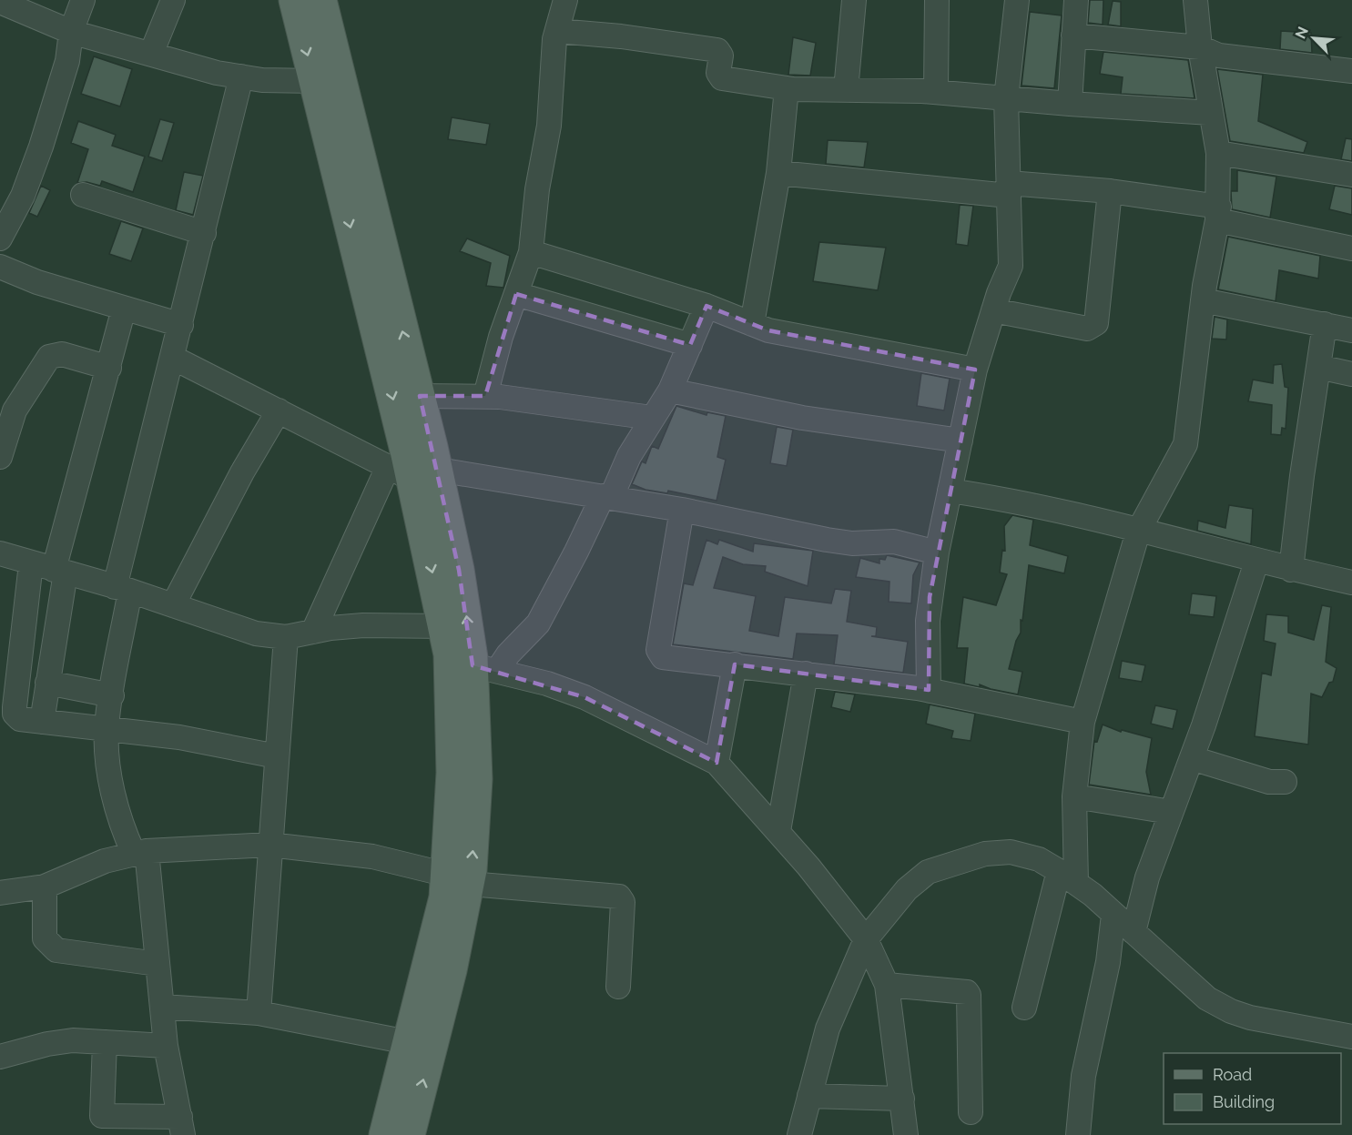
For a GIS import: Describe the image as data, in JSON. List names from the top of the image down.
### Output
{
  "legend": ["Road", "Building"],
  "north": "top left"
}
